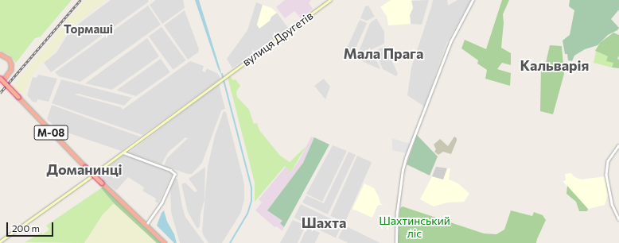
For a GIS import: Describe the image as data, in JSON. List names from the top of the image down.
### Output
{
  "streets": {
    "highway": ["М-08"],
    "main road": ["вулиця Другетів"]
  },
  "districts": [
    "Тормаші",
    "Мала Прага",
    "Кальварія",
    "Доманинці",
    "Шахта"
  ],
  "parks": ["Шахтинський ліс"],
  "scale_bar": "200 m"
}
